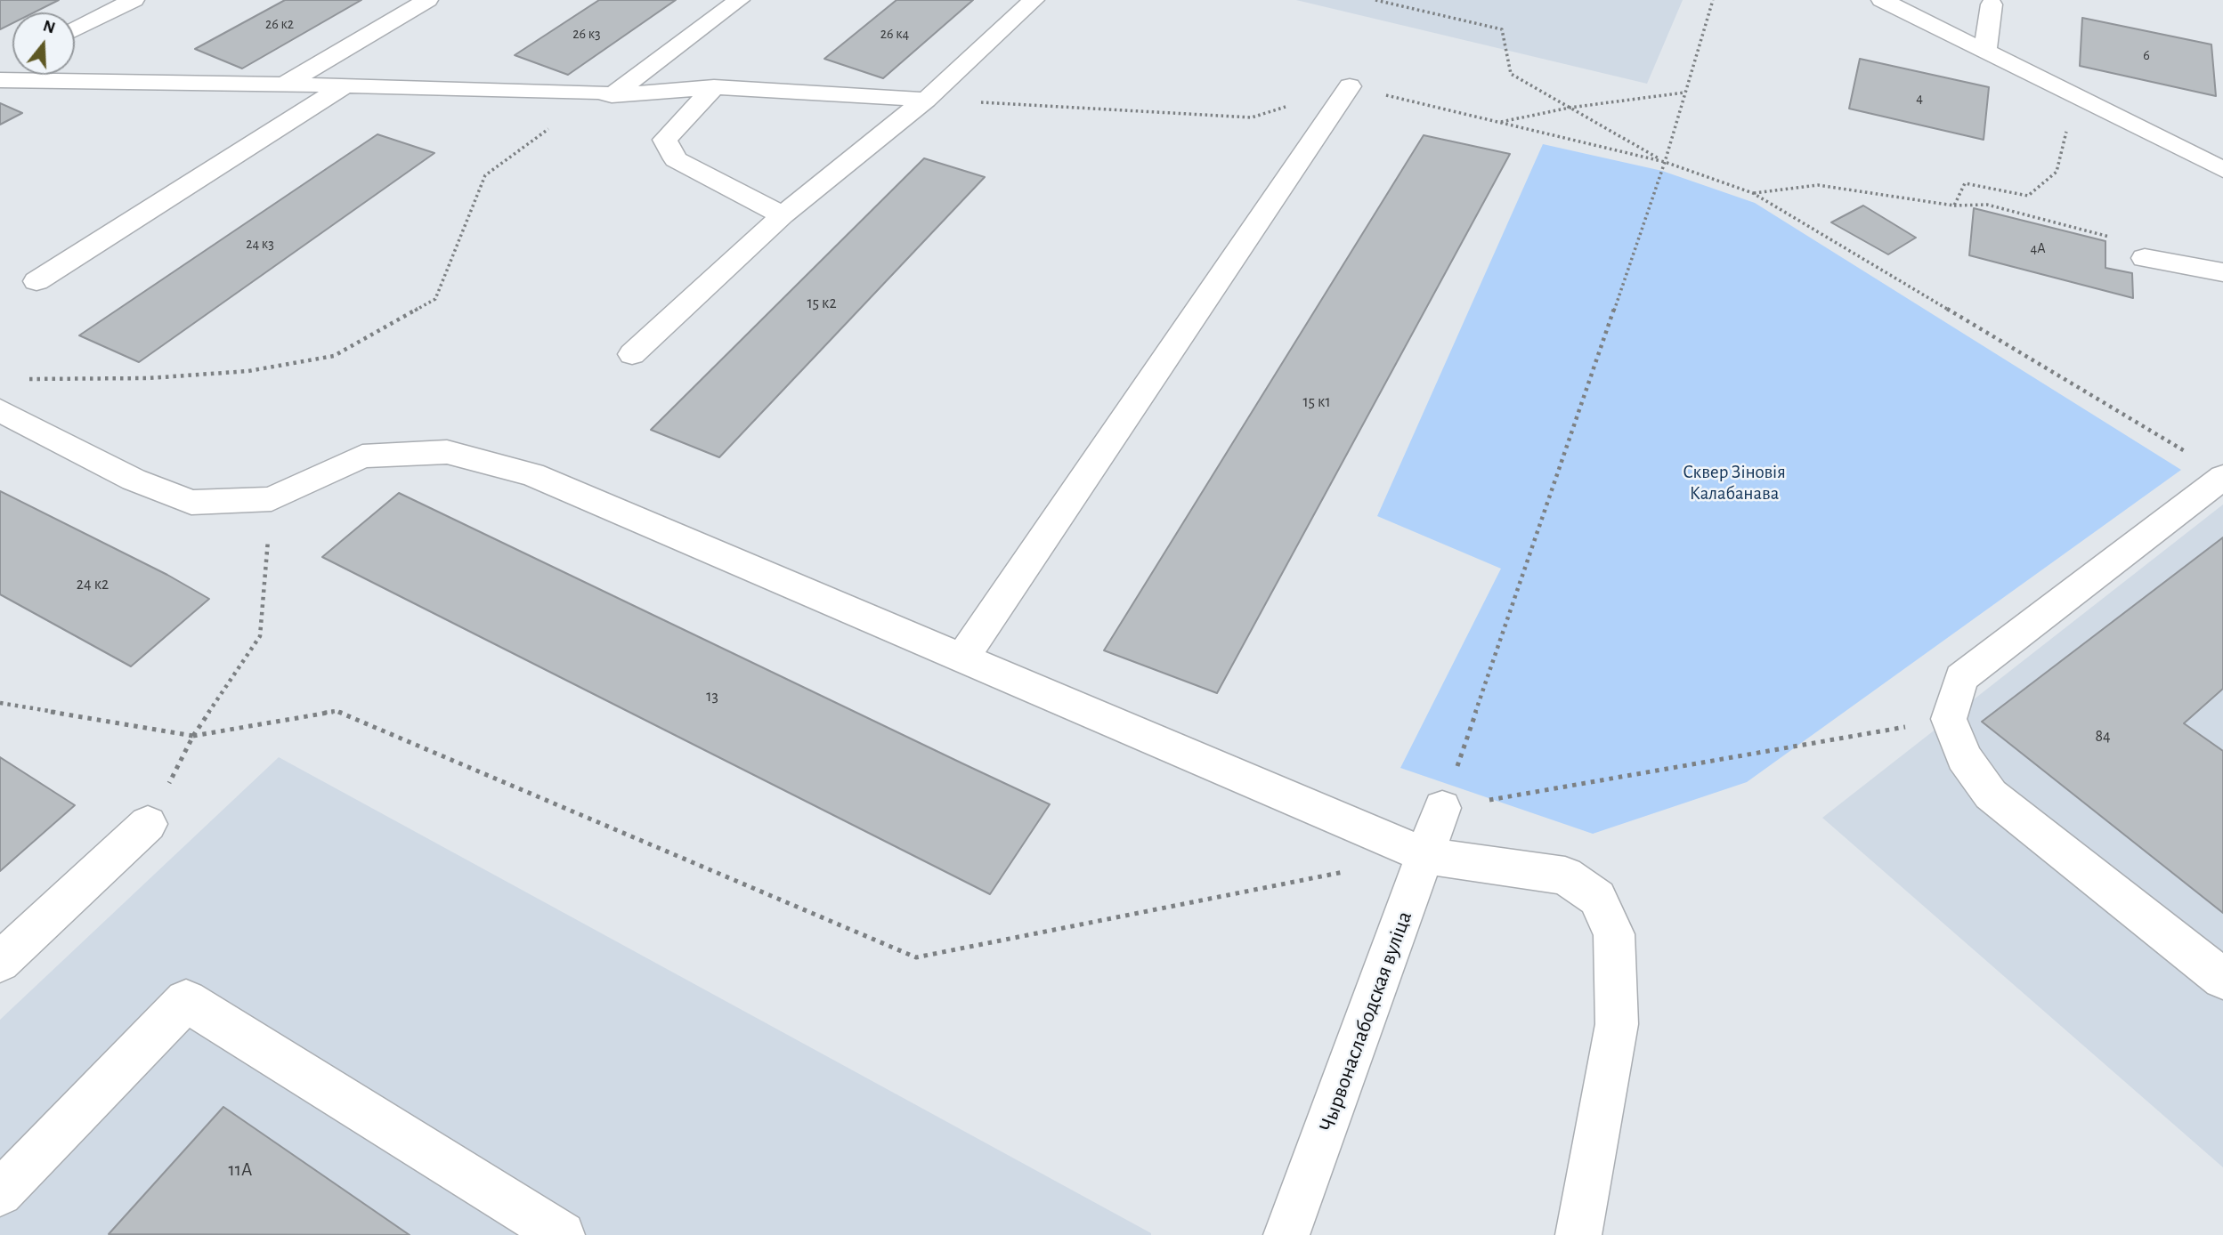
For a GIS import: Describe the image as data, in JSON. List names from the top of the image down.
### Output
{
  "streets": {
    "street": ["Чырвонаслабодская вуліца"]
  },
  "parks": ["Сквер Зіновія Калабанава"],
  "house_numbers": [
    "26 к2",
    "26 к3",
    "26 к4",
    "6",
    "4",
    "24 к3",
    "4А",
    "15 к2",
    "15 к1",
    "24 к2",
    "13",
    "84",
    "11А"
  ],
  "north": "top"
}
